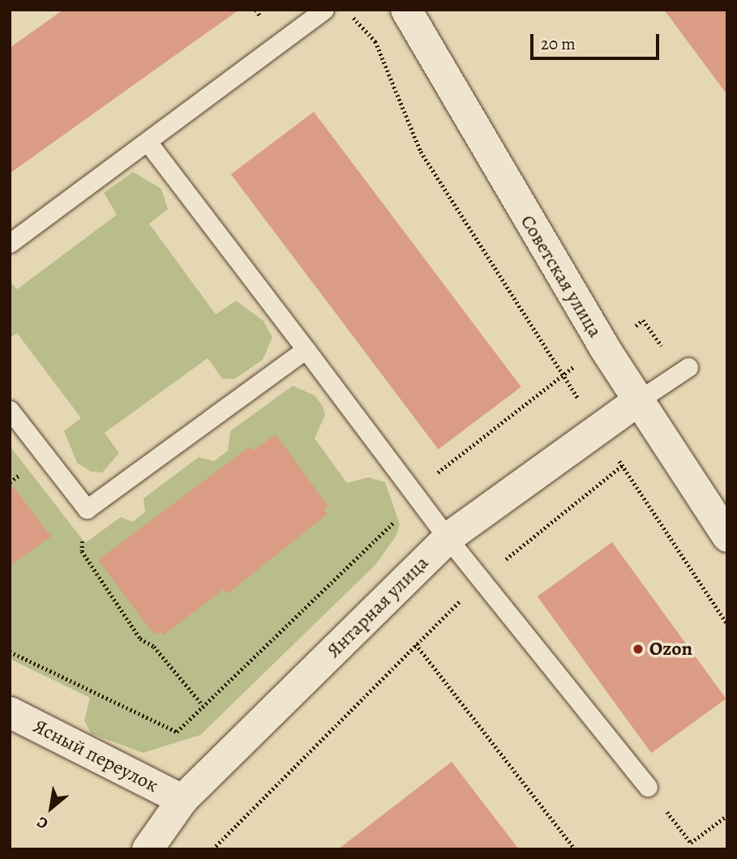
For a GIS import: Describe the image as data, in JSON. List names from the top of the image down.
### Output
{
  "streets": {
    "street": ["Советская улица", "Янтарная улица", "Ясный переулок"]
  },
  "crossings": [
    ["Советская улица", "Янтарная улица"],
    ["Янтарная улица", "Ясный переулок"]
  ],
  "places": ["Ozon"],
  "scale_bar": "20 m",
  "north": "bottom left"
}
